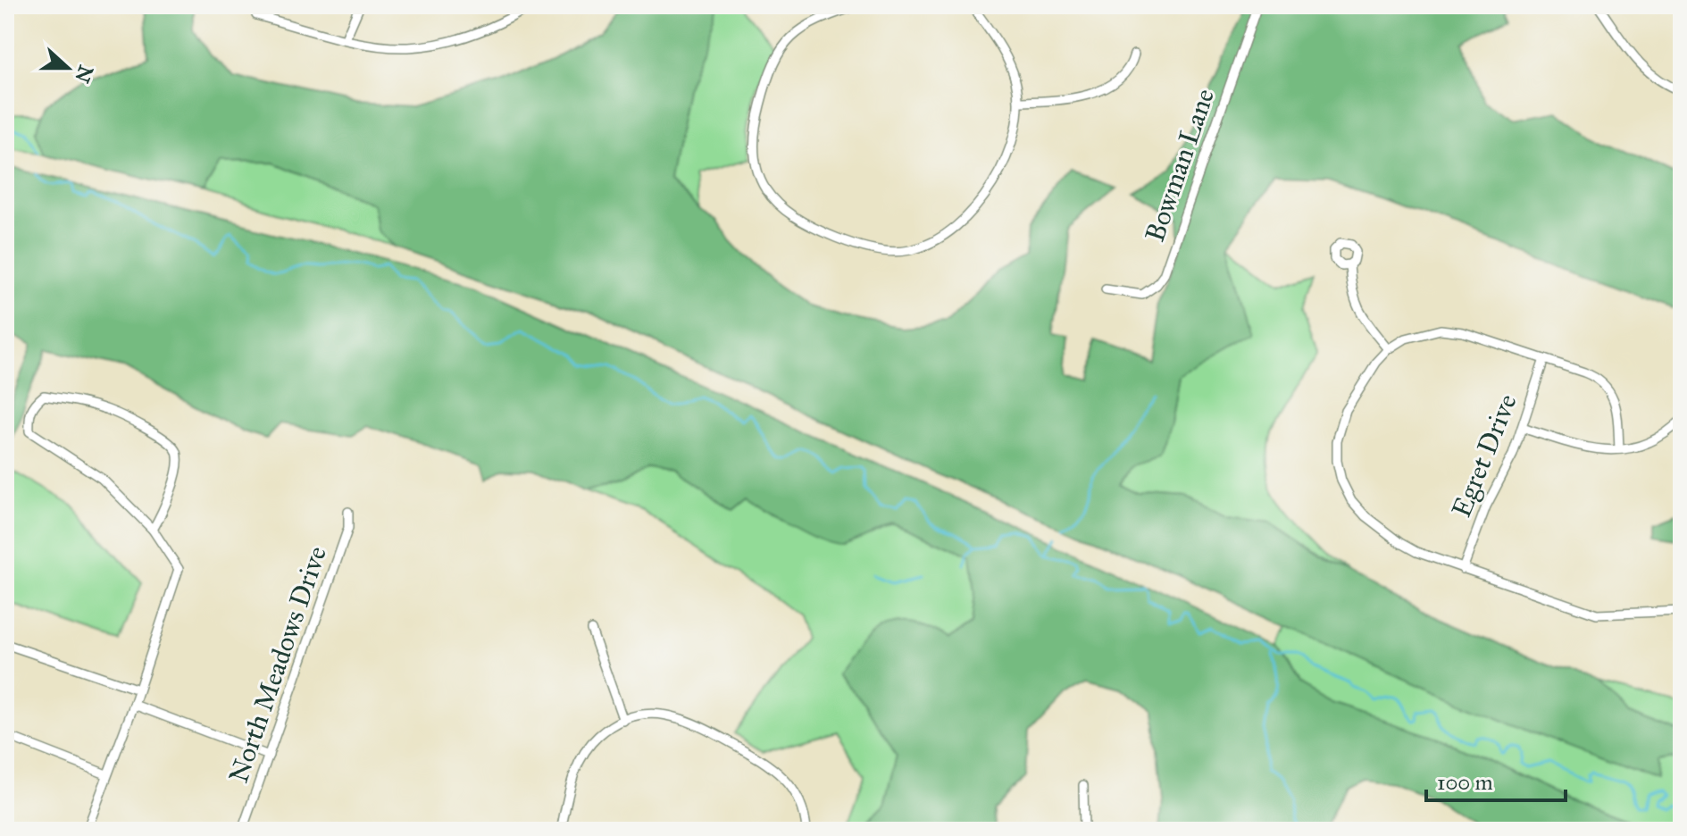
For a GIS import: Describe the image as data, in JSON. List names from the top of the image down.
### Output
{
  "streets": {
    "street": ["Bowman Lane", "Egret Drive", "North Meadows Drive"]
  },
  "scale_bar": "100 m",
  "north": "right"
}
